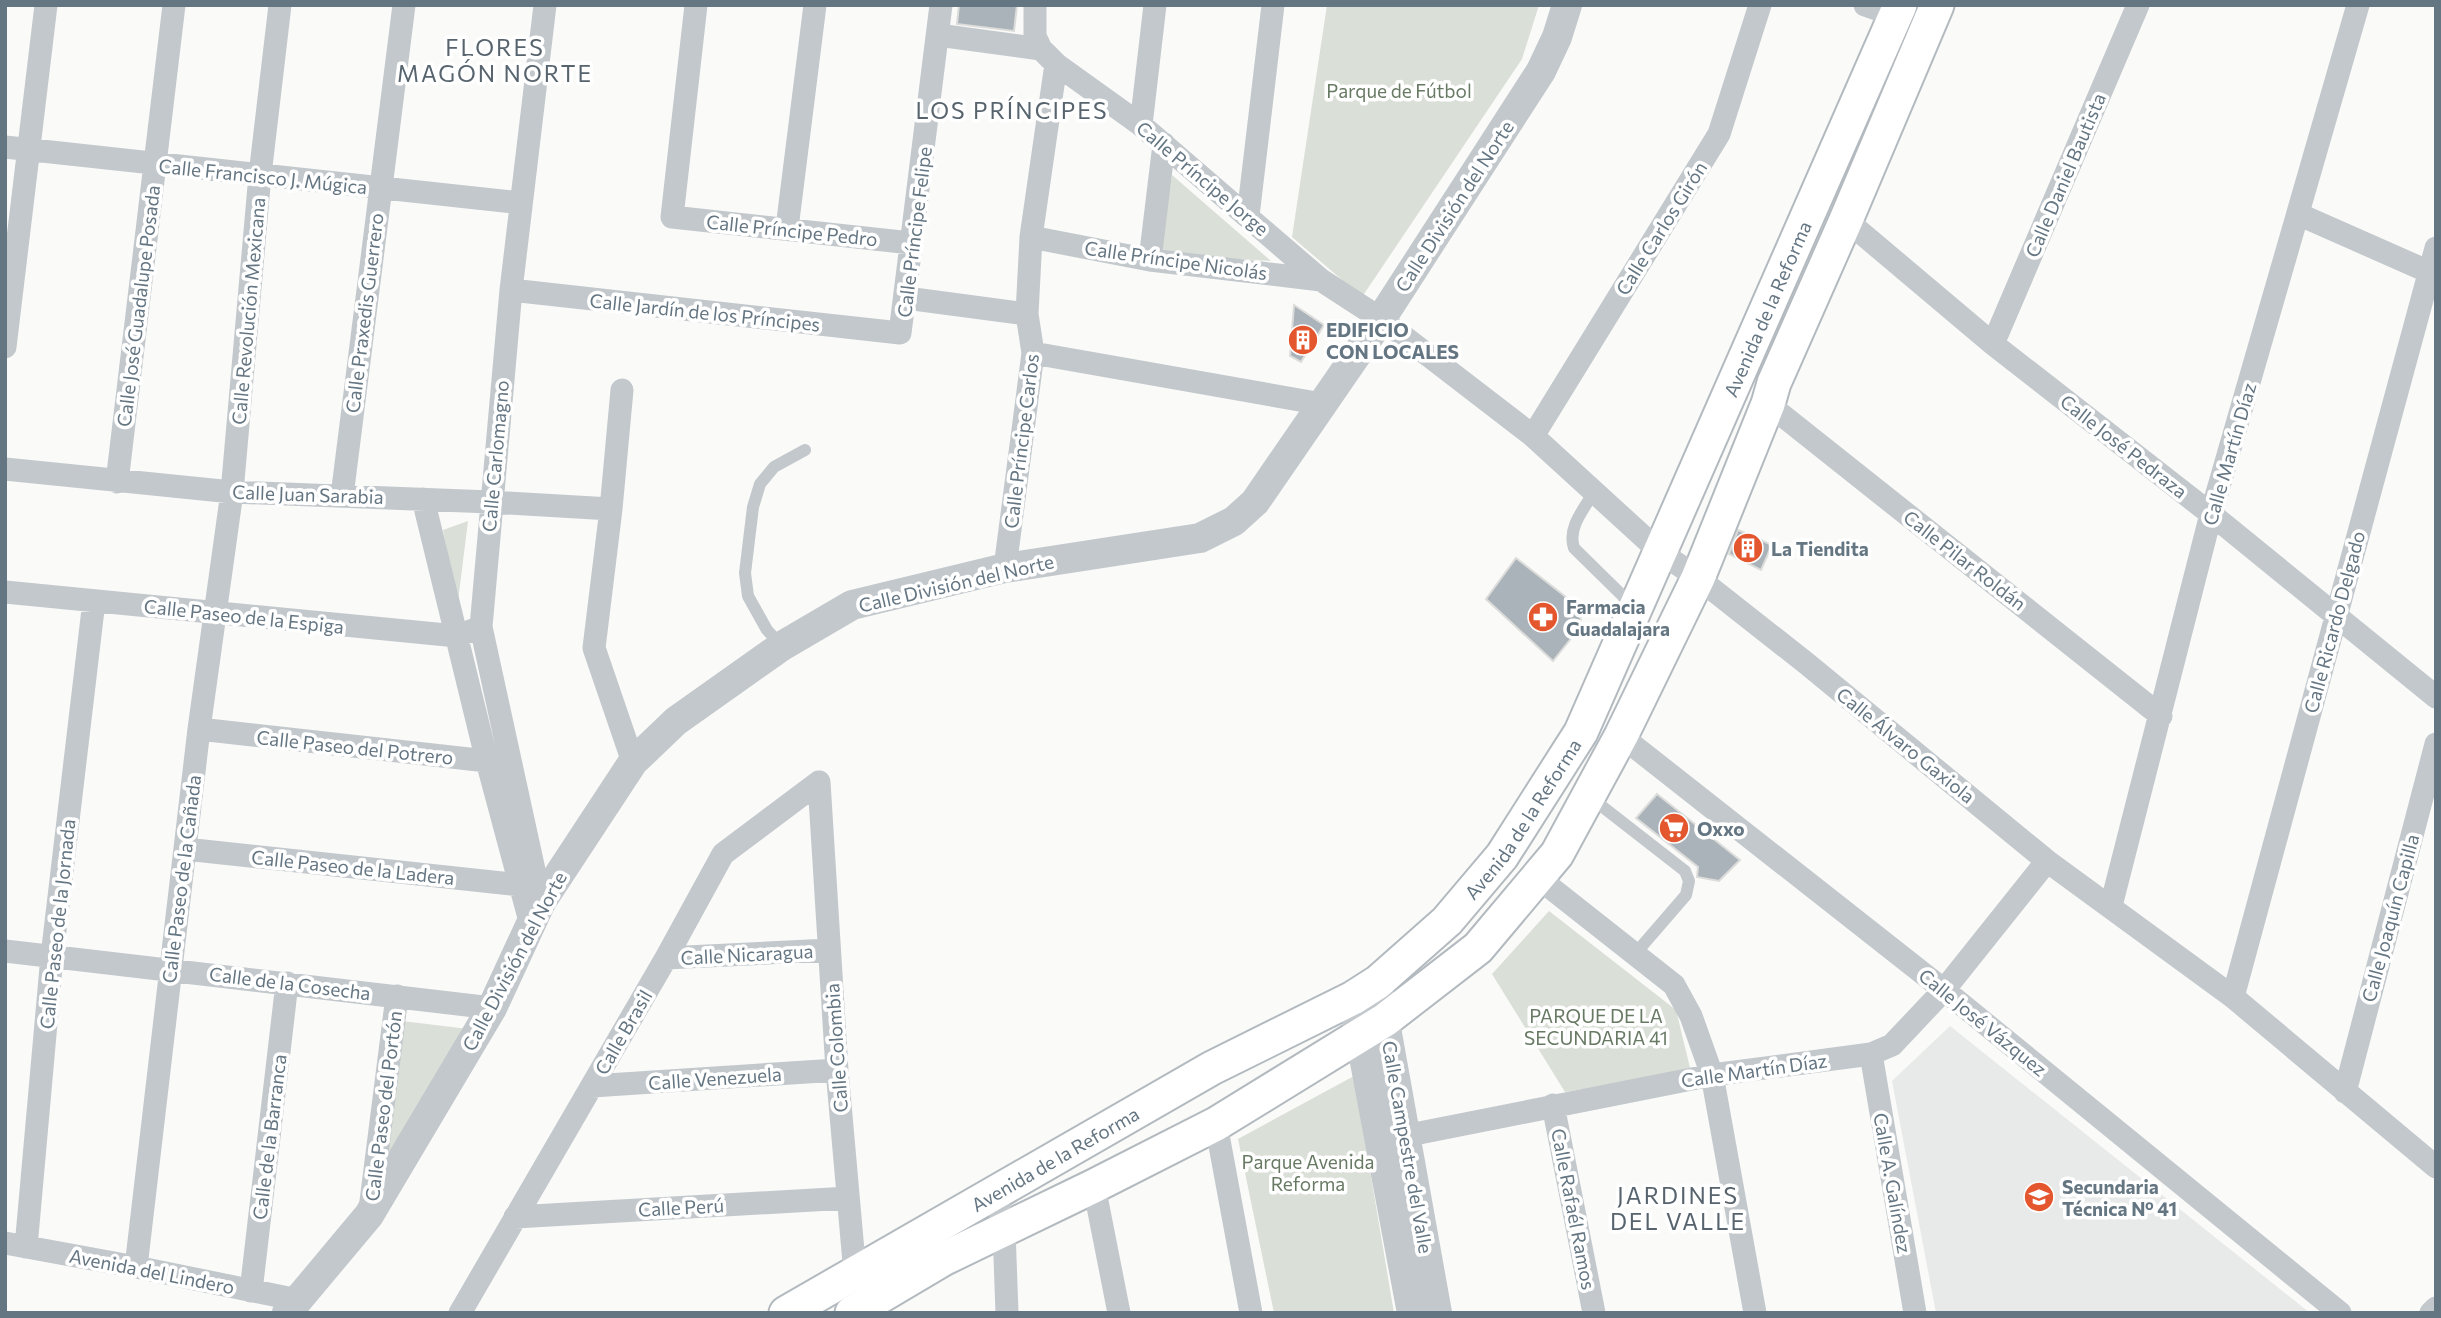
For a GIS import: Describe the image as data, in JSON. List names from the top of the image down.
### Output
{
  "streets": {
    "main road": ["Avenida de la Reforma"],
    "street": [
      "Calle Daniel Bautista",
      "Calle Francisco J. Múgica",
      "Calle Príncipe Jorge",
      "Calle División del Norte",
      "Calle Carlos Girón",
      "Calle Príncipe Pedro",
      "Calle Príncipe Felipe",
      "Calle Príncipe Nicolás",
      "Calle José Guadalupe Posada",
      "Calle Revolución Mexicana",
      "Calle Jardín de los Príncipes",
      "Calle Praxedis Guerrero",
      "Calle Príncipe Carlos",
      "Calle José Pedraza",
      "Calle Martín Díaz",
      "Calle Carlomagno",
      "Calle Juan Sarabia",
      "Calle Pilar Roldán",
      "Calle Paseo de la Espiga",
      "Calle Ricardo Delgado",
      "Calle Álvaro Gaxiola",
      "Calle Paseo del Potrero",
      "Calle Paseo de la Ladera",
      "Calle Paseo de la Cañada",
      "Calle Joaquín Capilla",
      "Calle Paseo de la Jornada",
      "Calle Nicaragua",
      "Calle de la Cosecha",
      "Calle José Vázquez",
      "Calle Brasil",
      "Calle Colombia",
      "Calle Venezuela",
      "Calle Paseo del Portón",
      "Calle de la Barranca",
      "Calle Campestre del Valle",
      "Calle A. Galíndez",
      "Calle Perú",
      "Calle Rafaél Ramos",
      "Avenida del Lindero"
    ]
  },
  "crossings": [
    ["Calle Daniel Bautista", "Calle José Pedraza"],
    ["Calle Francisco J. Múgica", "Calle José Guadalupe Posada"],
    ["Calle Francisco J. Múgica", "Calle Revolución Mexicana"],
    ["Calle Francisco J. Múgica", "Calle Praxedis Guerrero"],
    ["Calle Francisco J. Múgica", "Calle Carlomagno"],
    ["Calle Príncipe Jorge", "Calle División del Norte"],
    ["Calle Príncipe Jorge", "Calle Príncipe Felipe"],
    ["Calle Príncipe Jorge", "Calle Príncipe Nicolás"],
    ["Calle Príncipe Jorge", "Calle Príncipe Carlos"],
    ["Calle Príncipe Jorge", "Calle Álvaro Gaxiola"],
    ["Calle División del Norte", "Calle Príncipe Carlos"],
    ["Calle División del Norte", "Calle Carlomagno"],
    ["Calle División del Norte", "Calle Álvaro Gaxiola"],
    ["Calle División del Norte", "Calle Paseo de la Ladera"],
    ["Calle División del Norte", "Calle de la Cosecha"],
    ["Calle División del Norte", "Calle Paseo del Portón"],
    ["Calle División del Norte", "Avenida del Lindero"],
    ["Calle Carlos Girón", "Calle Álvaro Gaxiola"],
    ["Calle Príncipe Pedro", "Calle Príncipe Felipe"],
    ["Calle Príncipe Felipe", "Calle Jardín de los Príncipes"],
    ["Calle Príncipe Nicolás", "Calle Príncipe Carlos"],
    ["Calle José Guadalupe Posada", "Calle Juan Sarabia"],
    ["Avenida de la Reforma", "Calle José Pedraza"],
    ["Avenida de la Reforma", "Calle Pilar Roldán"],
    ["Avenida de la Reforma", "Calle Álvaro Gaxiola"],
    ["Avenida de la Reforma", "Calle José Vázquez"],
    ["Avenida de la Reforma", "Calle Colombia"],
    ["Avenida de la Reforma", "Calle Campestre del Valle"],
    ["Calle Revolución Mexicana", "Calle Juan Sarabia"],
    ["Calle Revolución Mexicana", "Calle Paseo de la Cañada"],
    ["Calle Jardín de los Príncipes", "Calle Carlomagno"],
    ["Calle Praxedis Guerrero", "Calle Juan Sarabia"],
    ["Calle José Pedraza", "Calle Martín Díaz"],
    ["Calle José Pedraza", "Calle Ricardo Delgado"],
    ["Calle Martín Díaz", "Calle Pilar Roldán"],
    ["Calle Martín Díaz", "Calle Álvaro Gaxiola"],
    ["Calle Martín Díaz", "Calle José Vázquez"],
    ["Calle Martín Díaz", "Calle Campestre del Valle"],
    ["Calle Martín Díaz", "Calle A. Galíndez"],
    ["Calle Martín Díaz", "Calle Rafaél Ramos"],
    ["Calle Carlomagno", "Calle Juan Sarabia"],
    ["Calle Carlomagno", "Calle Paseo de la Espiga"],
    ["Calle Carlomagno", "Calle Paseo de la Ladera"],
    ["Calle Juan Sarabia", "Calle Paseo de la Cañada"],
    ["Calle Paseo de la Espiga", "Calle Paseo de la Cañada"],
    ["Calle Paseo de la Espiga", "Calle Paseo de la Jornada"],
    ["Calle Ricardo Delgado", "Calle Álvaro Gaxiola"],
    ["Calle Álvaro Gaxiola", "Calle Joaquín Capilla"],
    ["Calle Paseo del Potrero", "Calle Paseo de la Cañada"],
    ["Calle Paseo de la Ladera", "Calle Paseo de la Cañada"],
    ["Calle Paseo de la Cañada", "Calle de la Cosecha"],
    ["Calle Paseo de la Cañada", "Avenida del Lindero"],
    ["Calle Paseo de la Jornada", "Calle de la Cosecha"],
    ["Calle Paseo de la Jornada", "Avenida del Lindero"],
    ["Calle Nicaragua", "Calle Brasil"],
    ["Calle Nicaragua", "Calle Colombia"],
    ["Calle de la Cosecha", "Calle Paseo del Portón"],
    ["Calle de la Cosecha", "Calle de la Barranca"],
    ["Calle Brasil", "Calle Colombia"],
    ["Calle Brasil", "Calle Venezuela"],
    ["Calle Brasil", "Calle Perú"],
    ["Calle Colombia", "Calle Venezuela"],
    ["Calle Colombia", "Calle Perú"],
    ["Calle de la Barranca", "Avenida del Lindero"]
  ],
  "districts": ["FLORES MAGÓN NORTE", "LOS PRÍNCIPES", "JARDINES DEL VALLE"],
  "parks": ["Parque de Fútbol", "PARQUE DE LA SECUNDARIA 41", "Parque Avenida Reforma"],
  "places": {
    "building": ["EDIFICIO CON LOCALES", "La Tiendita"],
    "pharmacy": ["Farmacia Guadalajara"],
    "supermarket": ["Oxxo"],
    "school or university": ["Secundaria Técnica Nº 41"]
  }
}
